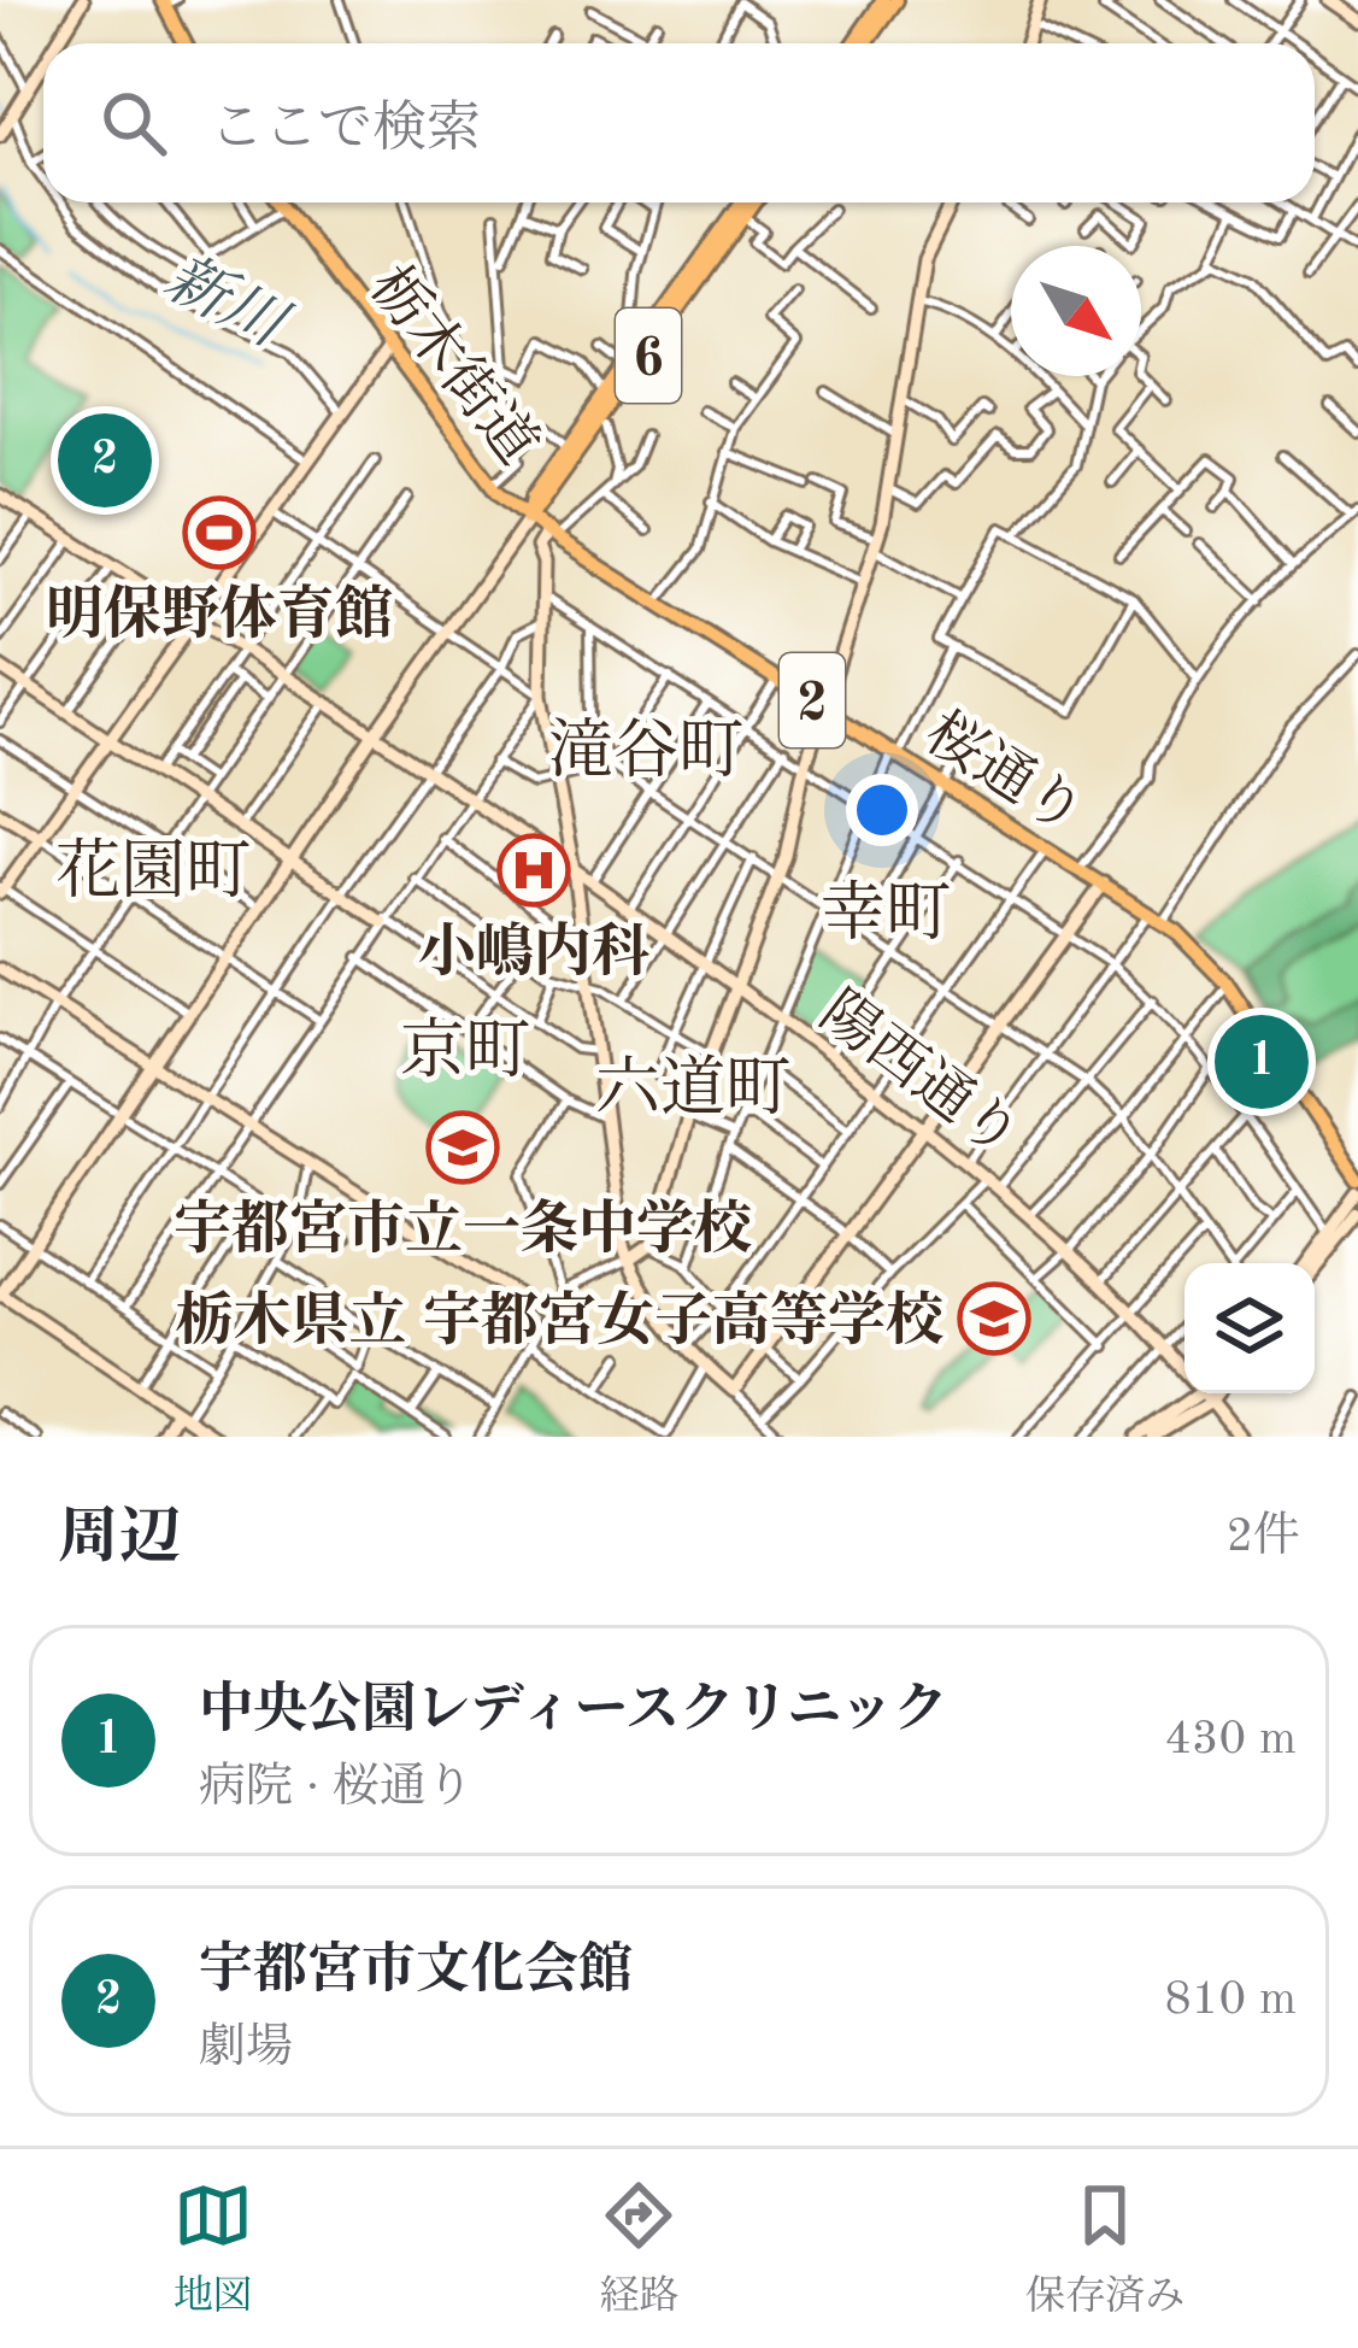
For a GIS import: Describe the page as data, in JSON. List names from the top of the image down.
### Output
{
  "streets": {
    "main road": [
      "6",
      "栃木街道",
      "2",
      "桜通り"
    ],
    "street": ["陽西通り"]
  },
  "crossings": [
    ["6", "栃木街道"],
    ["6", "桜通り"],
    ["栃木街道", "桜通り"]
  ],
  "districts": [
    "滝谷町",
    "花園町",
    "幸町",
    "京町",
    "六道町"
  ],
  "water": ["新川"],
  "places": {
    "sports": ["明保野体育館"],
    "hospital": ["小嶋内科"],
    "school or university": ["宇都宮市立一条中学校", "栃木県立 宇都宮女子高等学校"]
  },
  "north": "bottom right",
  "page": {
    "search": "ここで検索",
    "pins": ["2", "1"],
    "heading": ["周辺", "2件"],
    "list": [
      {
        "mark": "1",
        "name": "中央公園レディースクリニック",
        "note": "病院 · 桜通り",
        "value": "430 m"
      },
      {
        "mark": "2",
        "name": "宇都宮市文化会館",
        "note": "劇場",
        "value": "810 m"
      }
    ],
    "nav": ["地図", "経路", "保存済み"]
  }
}
